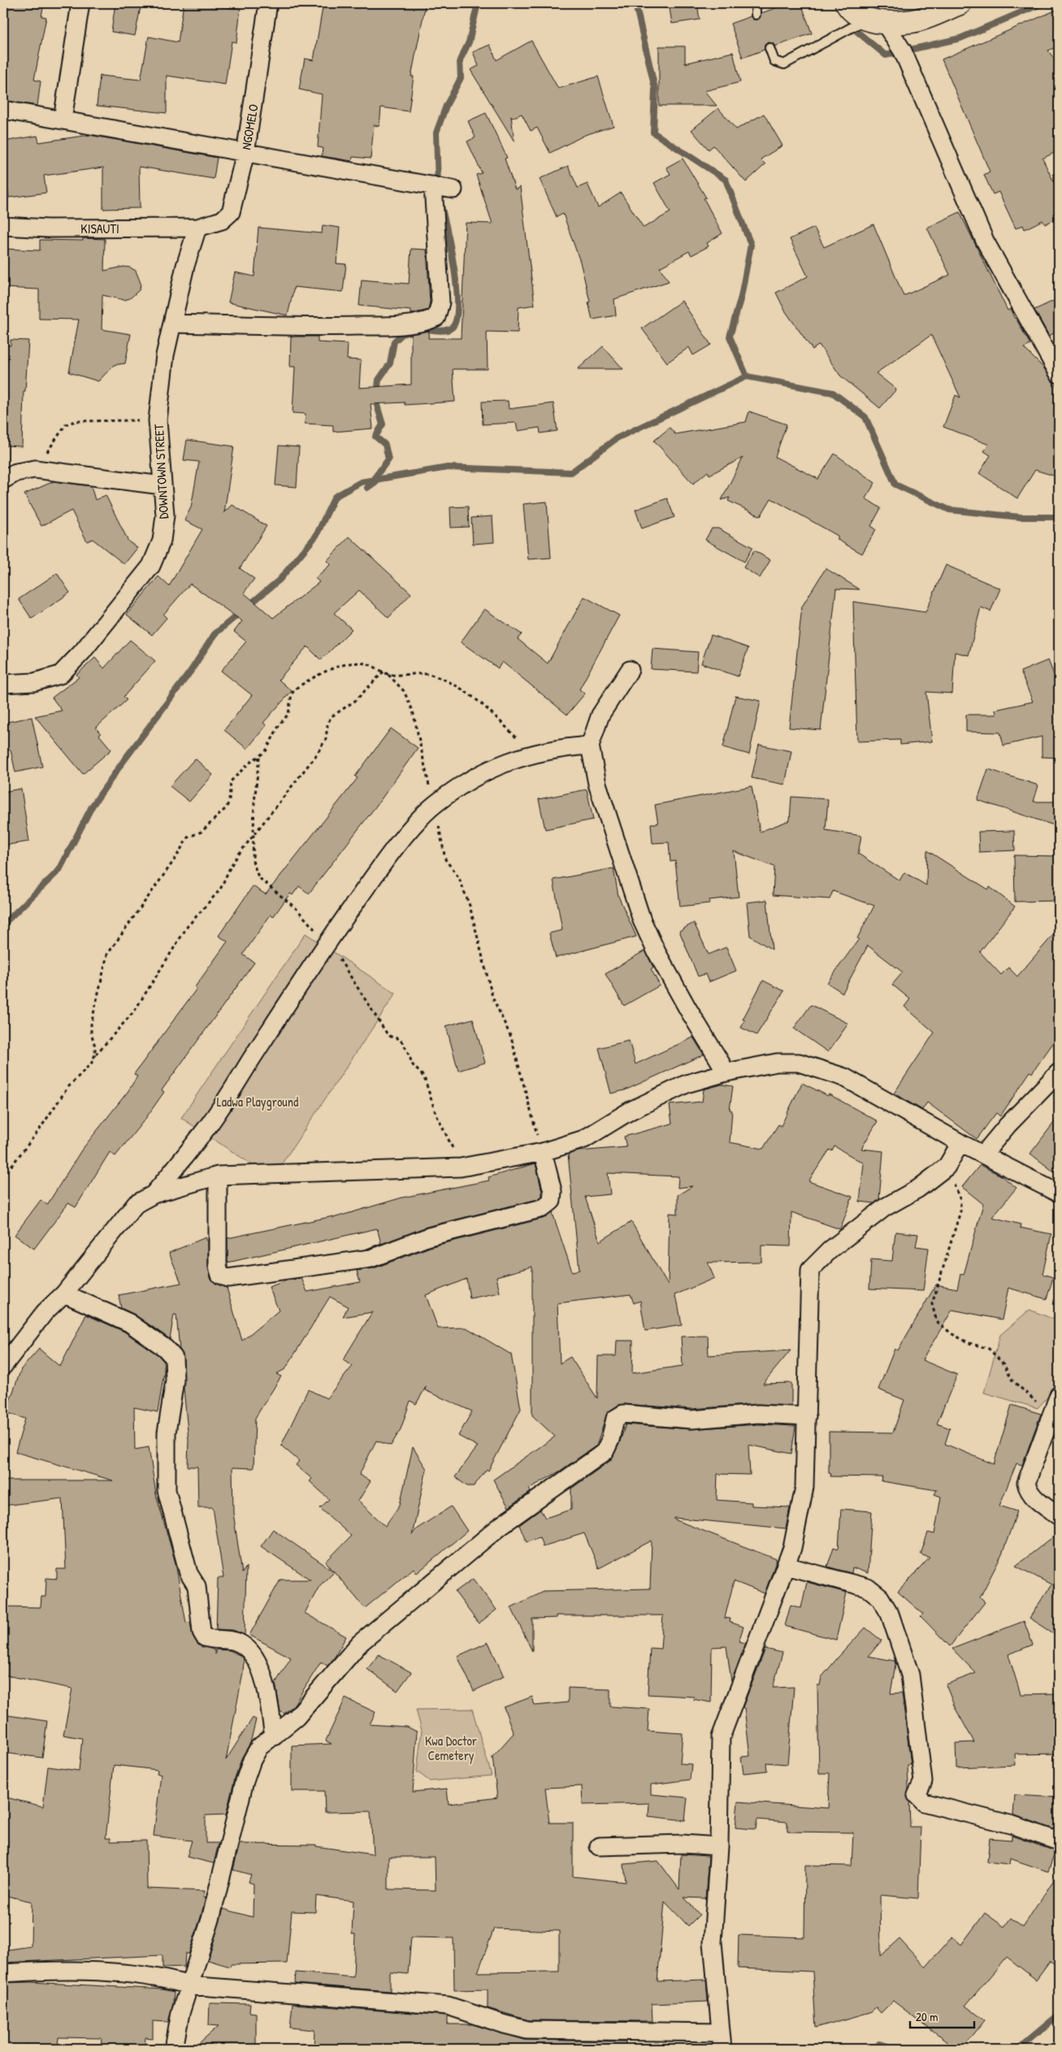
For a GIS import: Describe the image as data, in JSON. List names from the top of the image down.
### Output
{
  "streets": {
    "street": ["NGOMELO", "KISAUTI", "DOWNTOWN STREET"]
  },
  "crossings": [
    ["NGOMELO", "KISAUTI"],
    ["NGOMELO", "DOWNTOWN STREET"],
    ["KISAUTI", "DOWNTOWN STREET"]
  ],
  "parks": ["Ladwa Playground", "Kwa Doctor Cemetery"],
  "scale_bar": "20 m"
}
